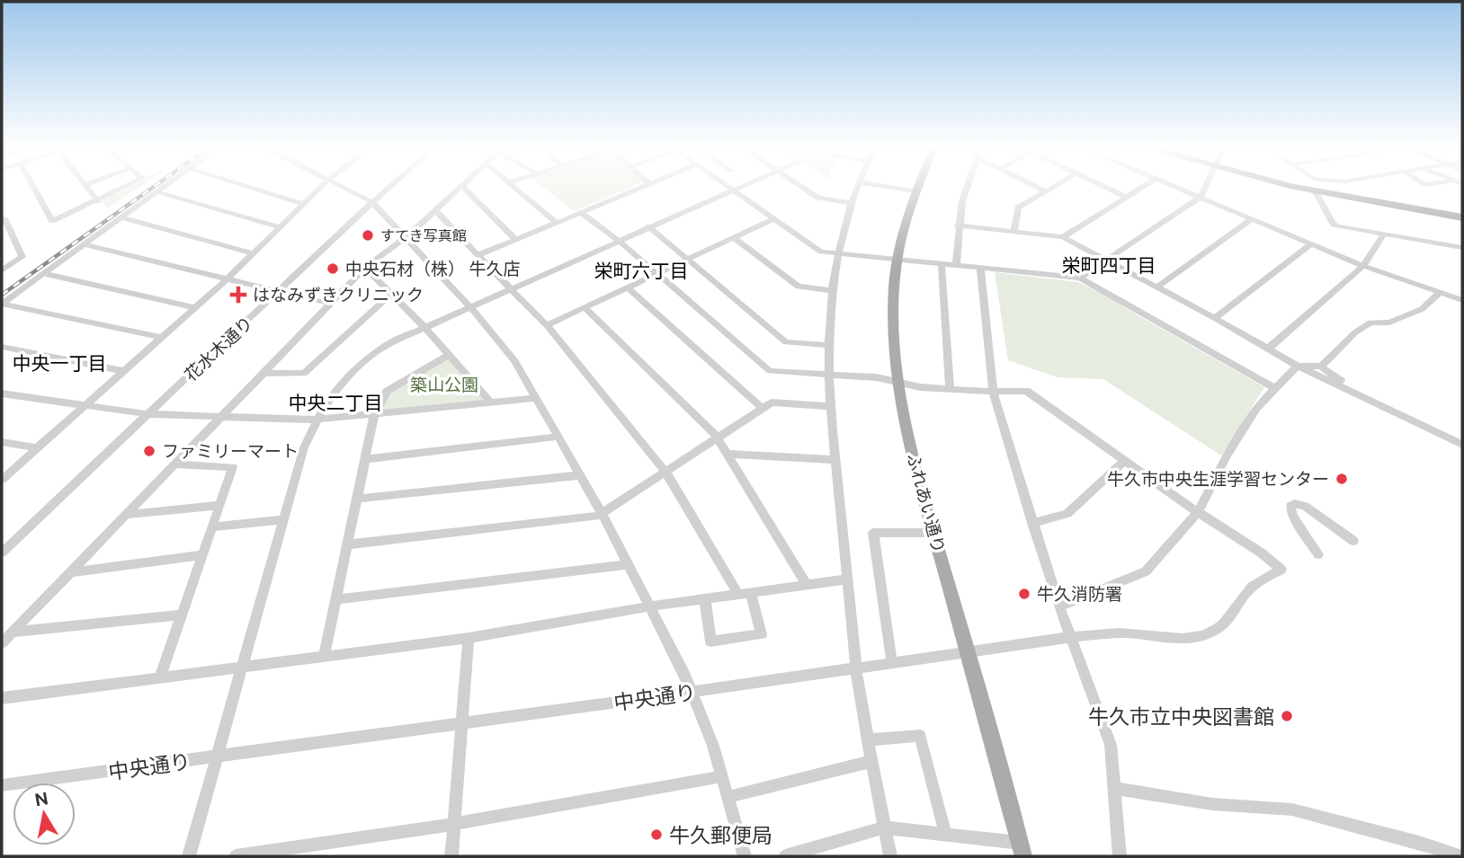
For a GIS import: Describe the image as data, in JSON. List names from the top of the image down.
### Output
{
  "streets": {
    "main road": ["ふれあい通り"],
    "street": ["花水木通り", "中央通り"]
  },
  "crossings": [
    ["ふれあい通り", "中央通り"]
  ],
  "districts": [
    "栄町四丁目",
    "栄町六丁目",
    "中央一丁目",
    "中央二丁目"
  ],
  "parks": ["築山公園"],
  "places": {
    "other": [
      "すてき写真館",
      "中央石材（株） 牛久店",
      "ファミリーマート",
      "牛久市中央生涯学習センター",
      "牛久消防署",
      "牛久市立中央図書館",
      "牛久郵便局"
    ],
    "health": ["はなみずきクリニック"]
  },
  "north": "top"
}
